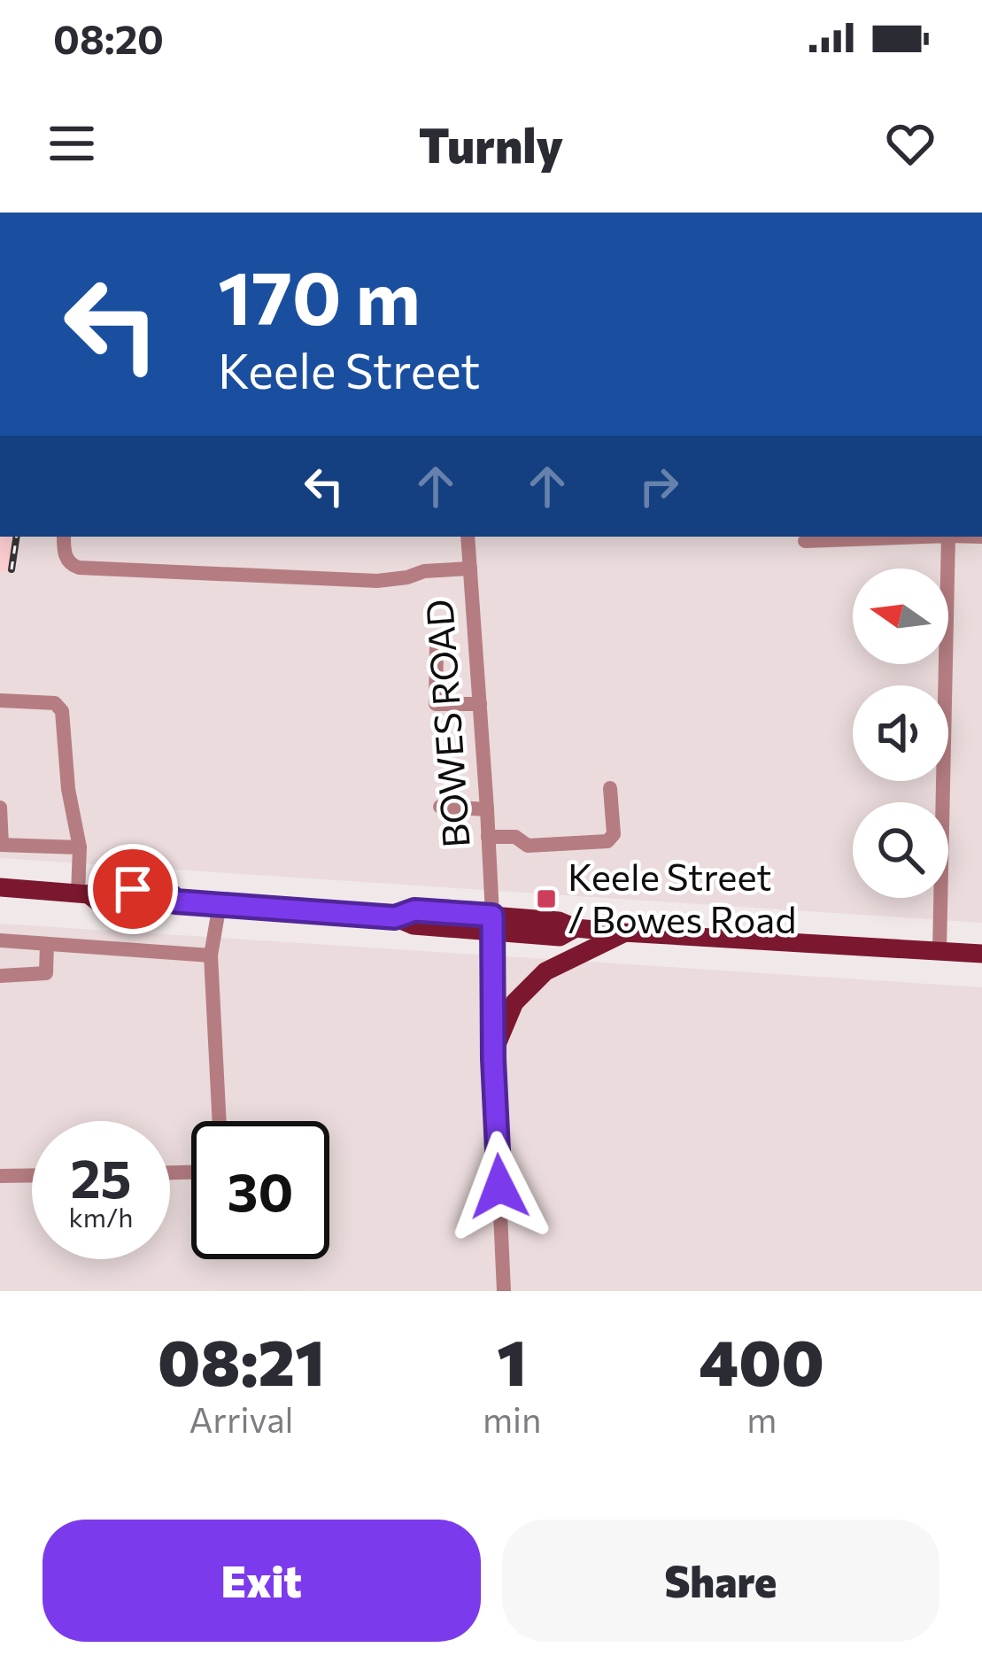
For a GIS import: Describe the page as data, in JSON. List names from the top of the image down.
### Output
{
  "streets": {
    "street": ["BOWES ROAD"]
  },
  "places": {
    "transit": ["Keele Street / Bowes Road"]
  },
  "north": "left",
  "page": {
    "status": "08:20",
    "header": "Turnly",
    "turn": ["170 m", "Keele Street"],
    "speed": "25 km/h",
    "limit": "30",
    "eta": [
      "08:21",
      "Arrival",
      "1",
      "min",
      "400",
      "m"
    ],
    "buttons": ["Exit", "Share"]
  }
}
